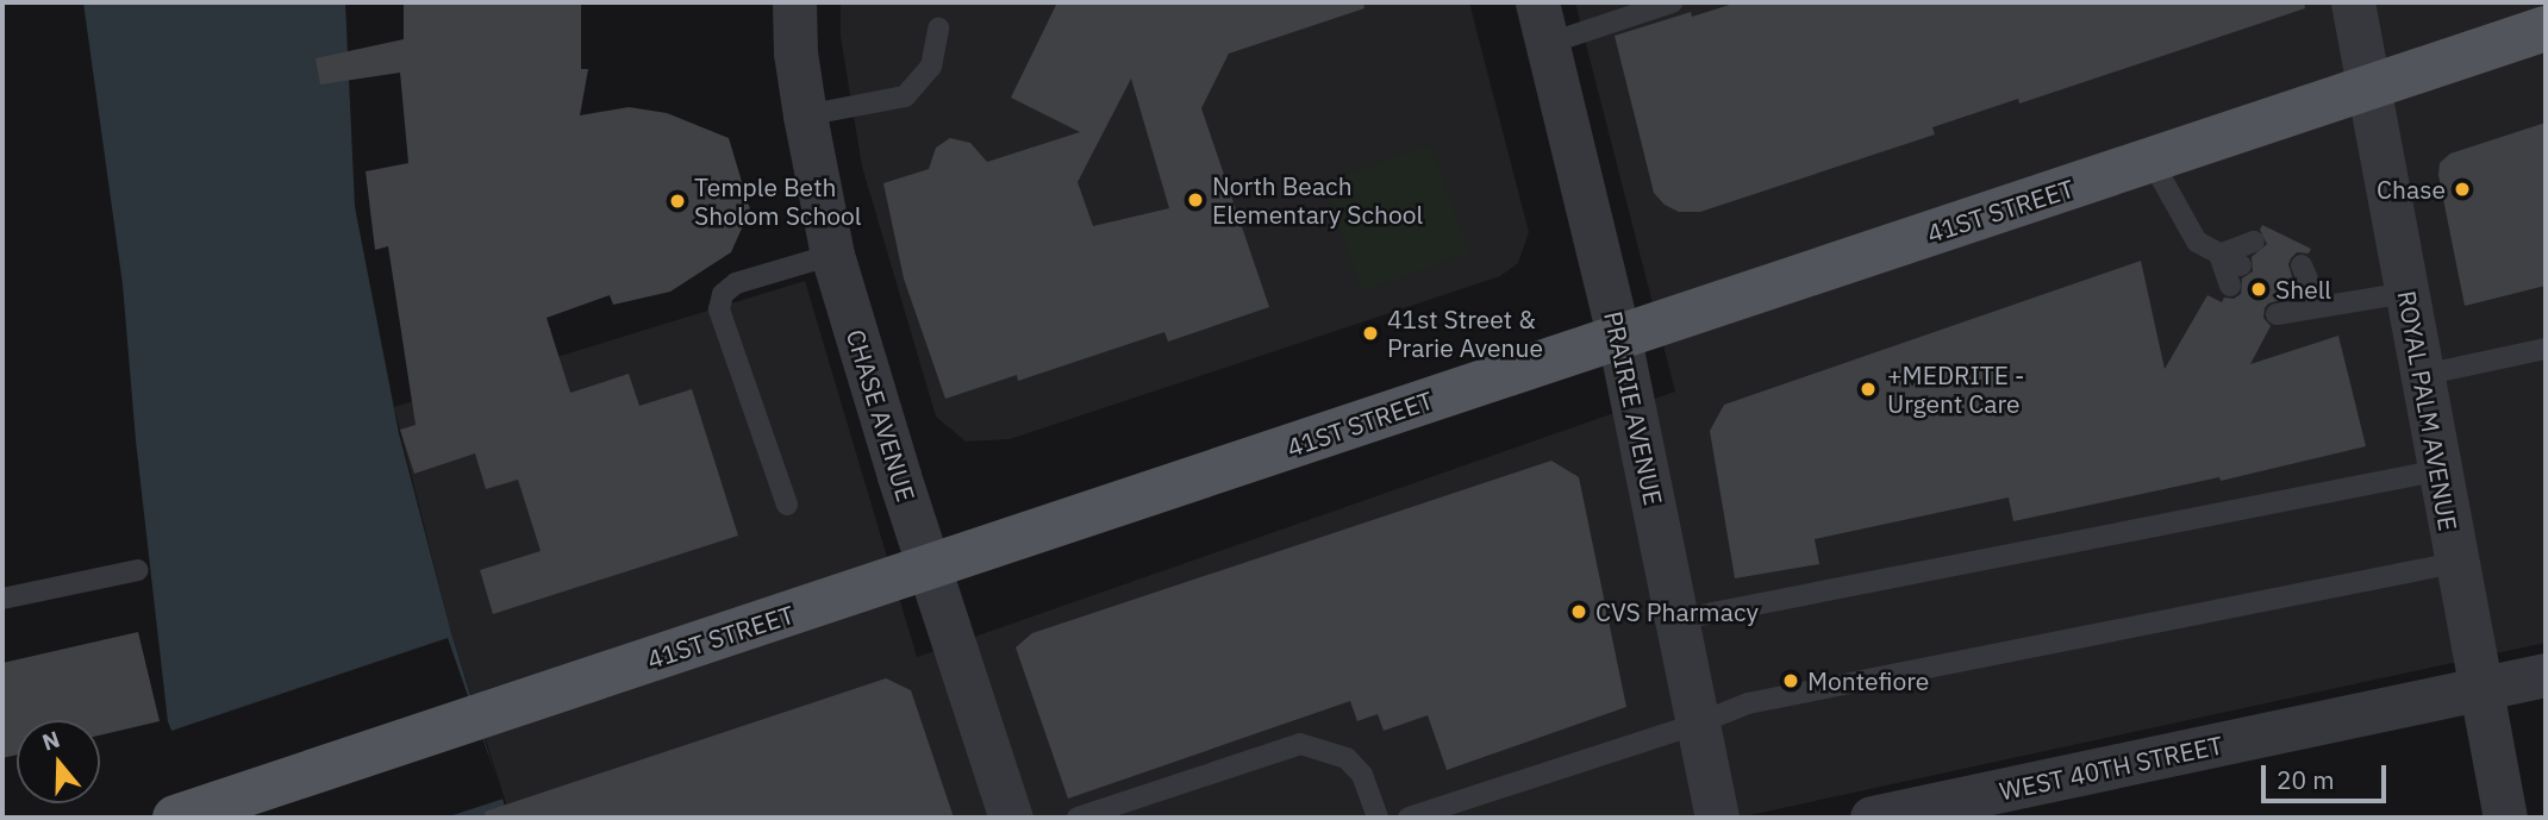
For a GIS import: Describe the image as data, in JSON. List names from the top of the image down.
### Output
{
  "streets": {
    "main road": ["41ST STREET"],
    "street": [
      "PRAIRIE AVENUE",
      "ROYAL PALM AVENUE",
      "CHASE AVENUE",
      "WEST 40TH STREET"
    ]
  },
  "crossings": [
    ["41ST STREET", "PRAIRIE AVENUE"],
    ["41ST STREET", "ROYAL PALM AVENUE"],
    ["41ST STREET", "CHASE AVENUE"],
    ["ROYAL PALM AVENUE", "WEST 40TH STREET"]
  ],
  "places": [
    "Chase",
    "North Beach Elementary School",
    "Temple Beth Sholom School",
    "Shell",
    "41st Street & Prarie Avenue",
    "+MEDRITE - Urgent Care",
    "CVS Pharmacy",
    "Montefiore"
  ],
  "scale_bar": "20 m",
  "north": "top"
}
